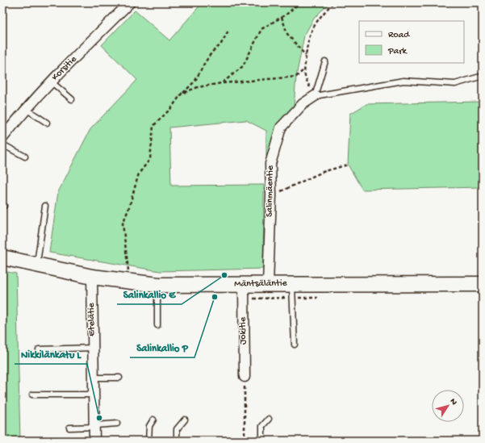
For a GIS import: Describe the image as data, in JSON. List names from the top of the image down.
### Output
{
  "streets": {
    "street": [
      "Korsitie",
      "Salinmäentie",
      "Mäntsäläntie",
      "Etelätie",
      "Jokitie"
    ]
  },
  "crossings": [
    ["Salinmäentie", "Mäntsäläntie"],
    ["Mäntsäläntie", "Etelätie"],
    ["Mäntsäläntie", "Jokitie"]
  ],
  "places": ["Salinkallio E", "Salinkallio P", "Nikkilänkatu L"],
  "legend": ["Road", "Park"],
  "north": "top right"
}
